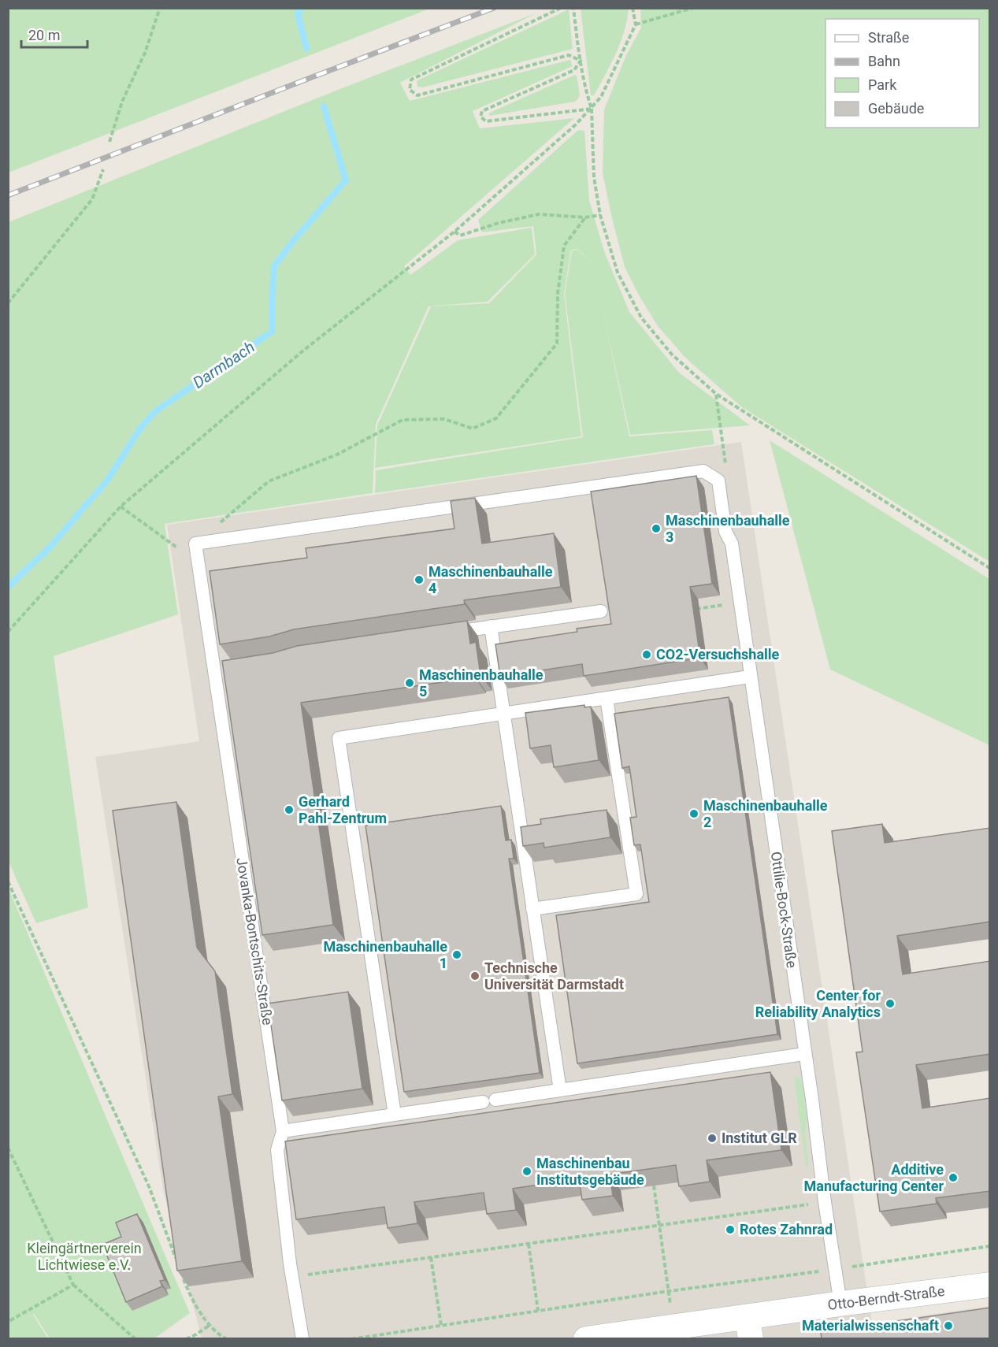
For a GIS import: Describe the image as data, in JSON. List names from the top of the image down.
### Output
{
  "streets": {
    "street": ["Otto-Berndt-Straße"],
    "lane": ["Ottilie-Bock-Straße", "Jovanka-Bontschits-Straße"]
  },
  "crossings": [
    ["Ottilie-Bock-Straße", "Jovanka-Bontschits-Straße"],
    ["Ottilie-Bock-Straße", "Otto-Berndt-Straße"]
  ],
  "water": ["Darmbach"],
  "parks": ["Kleingärtnerverein Lichtwiese e.V."],
  "places": [
    "Maschinenbauhalle 3",
    "Maschinenbauhalle 4",
    "CO2-Versuchshalle",
    "Maschinenbauhalle 5",
    "Gerhard Pahl-Zentrum",
    "Maschinenbauhalle 2",
    "Maschinenbauhalle 1",
    "Technische Universität Darmstadt",
    "Center for Reliability Analytics",
    "Institut GLR",
    "Maschinenbau Institutsgebäude",
    "Additive Manufacturing Center",
    "Rotes Zahnrad",
    "Materialwissenschaft"
  ],
  "legend": [
    "Straße",
    "Bahn",
    "Park",
    "Gebäude"
  ],
  "scale_bar": "20 m"
}
